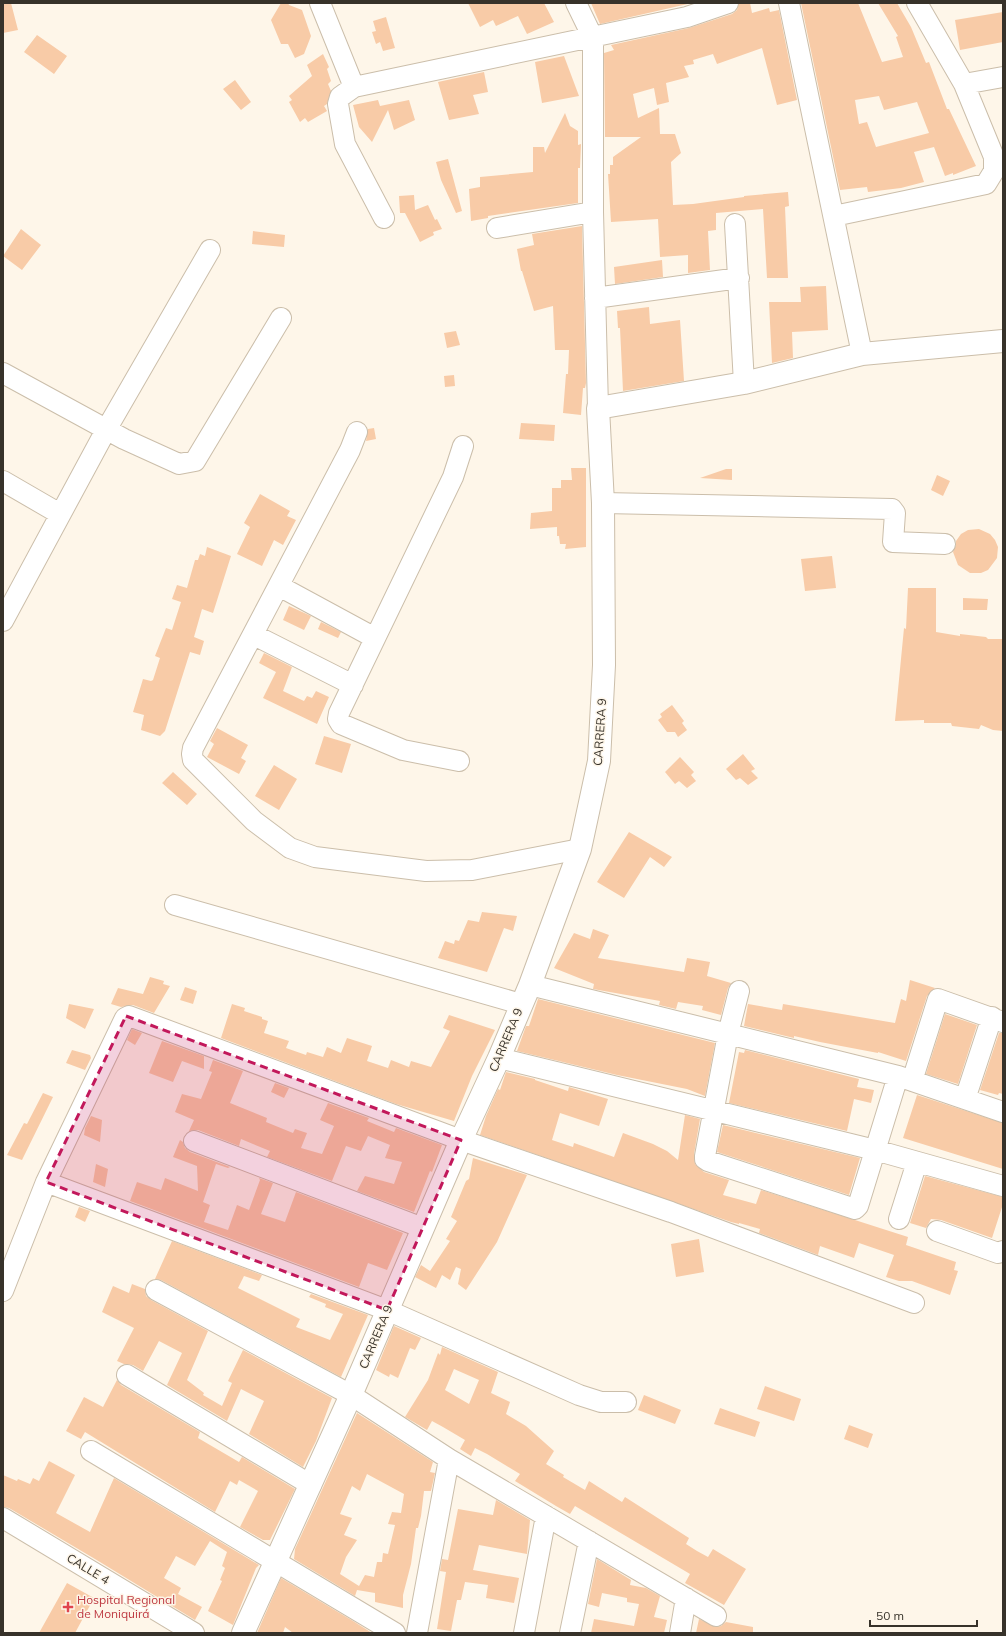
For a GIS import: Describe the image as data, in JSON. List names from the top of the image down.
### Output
{
  "streets": {
    "main road": ["CARRERA 9"],
    "street": ["CALLE 4"]
  },
  "places": {
    "health": ["Hospital Regional de Moniquirá"]
  },
  "scale_bar": "50 m"
}
